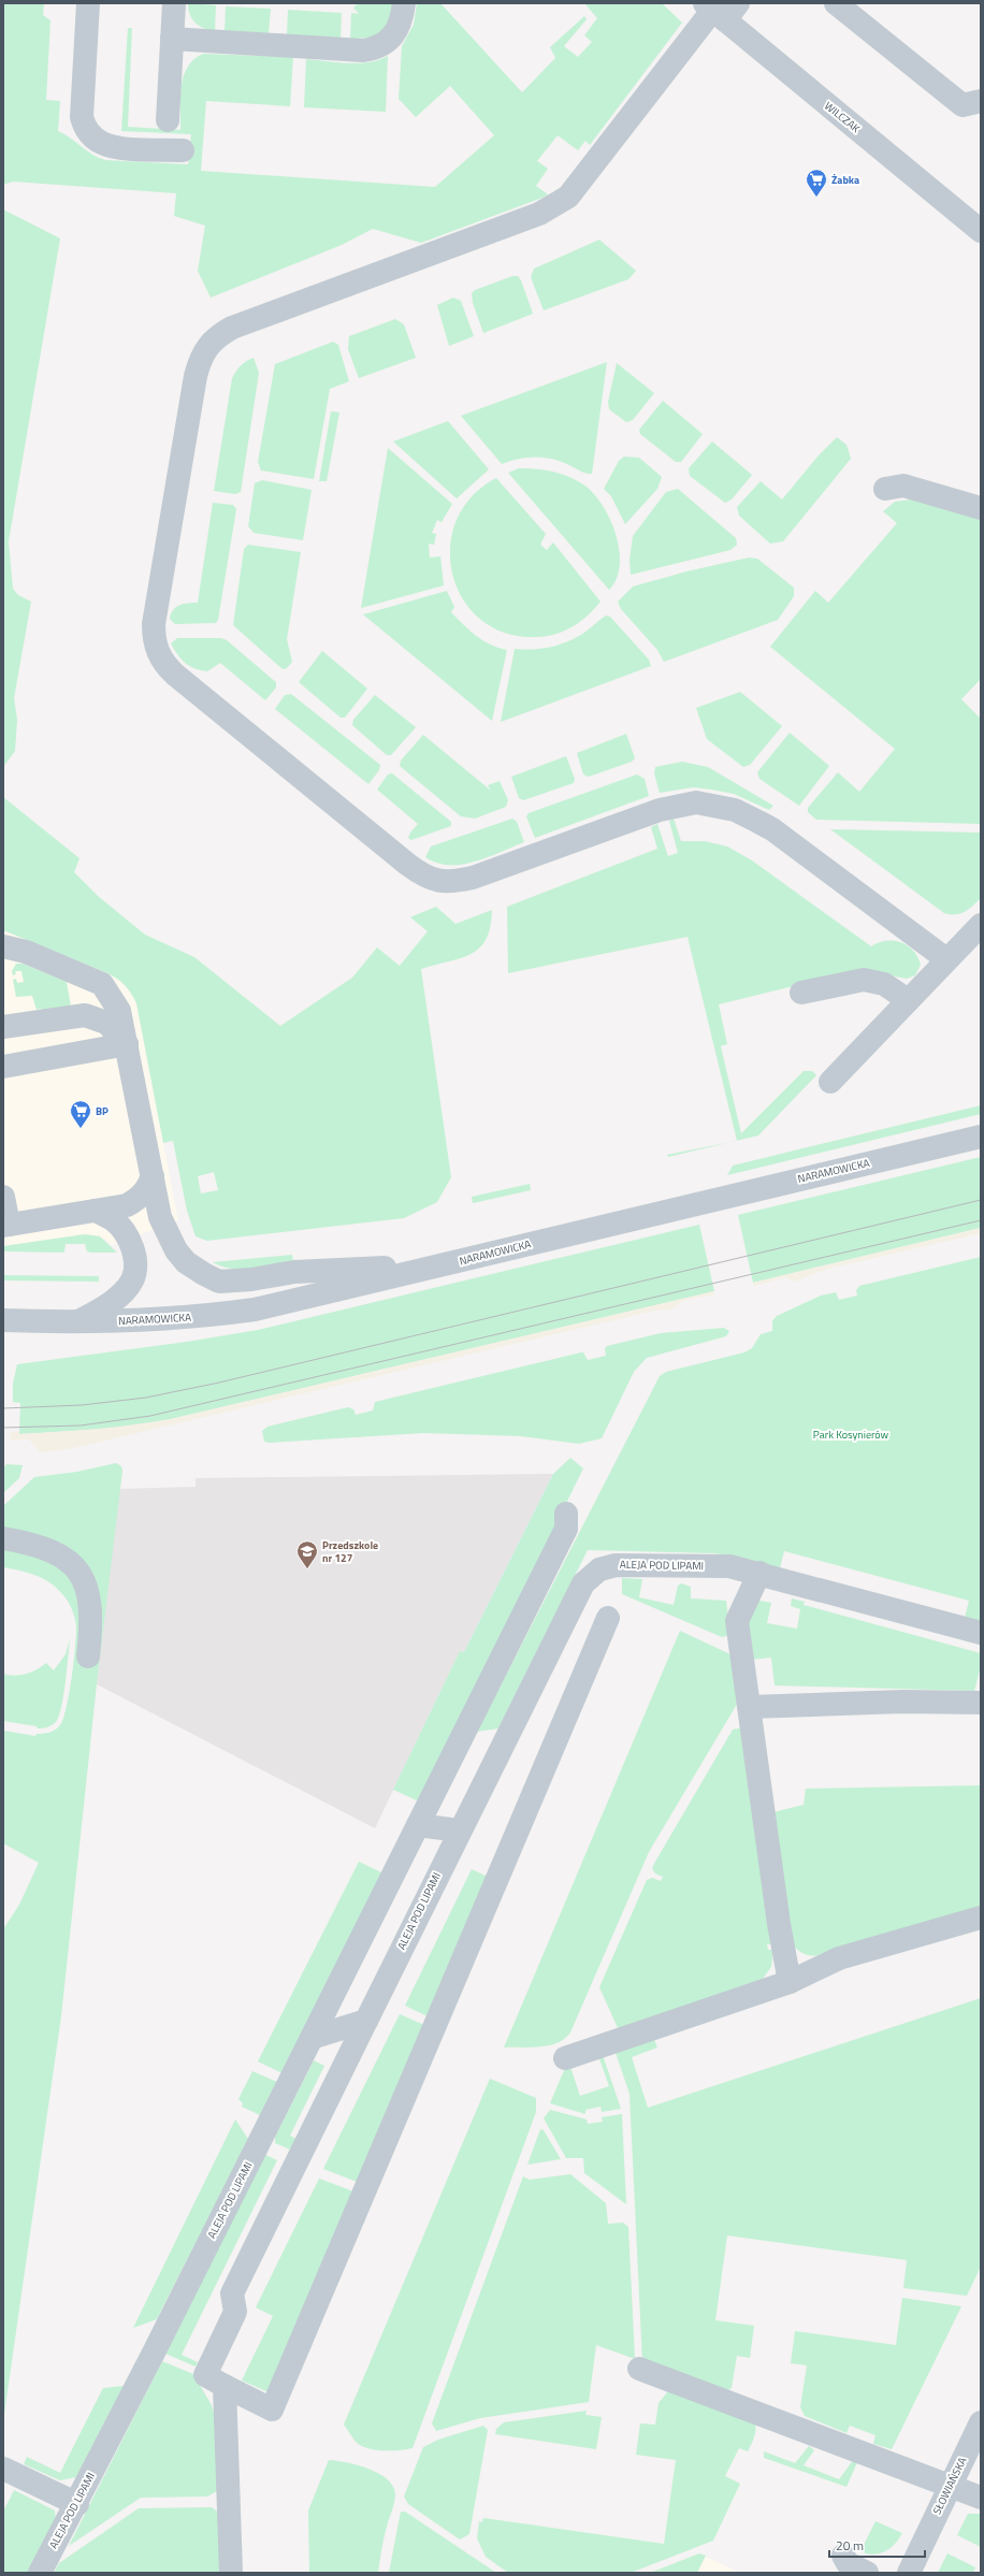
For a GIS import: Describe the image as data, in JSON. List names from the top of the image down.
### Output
{
  "streets": {
    "street": [
      "WILCZAK",
      "NARAMOWICKA",
      "ALEJA POD LIPAMI",
      "SŁOWIAŃSKA"
    ]
  },
  "parks": ["Park Kosynierów"],
  "places": {
    "supermarket": ["Żabka", "BP"],
    "school or university": ["Przedszkole nr 127"]
  },
  "scale_bar": "20 m"
}
